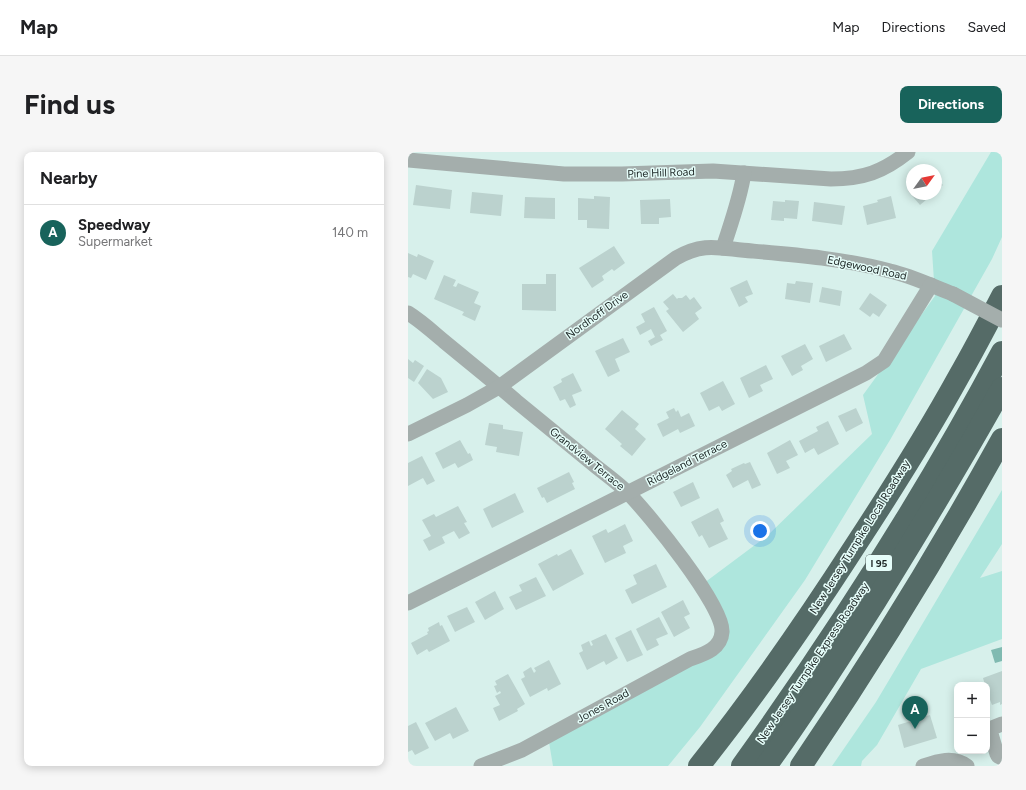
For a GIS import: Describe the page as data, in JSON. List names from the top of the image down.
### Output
{
  "streets": {
    "highway": ["New Jersey Turnpike Local Roadway", "I 95", "New Jersey Turnpike Express Roadway"],
    "street": [
      "Pine Hill Road",
      "Edgewood Road",
      "Nordhoff Drive",
      "Grandview Terrace",
      "Ridgeland Terrace",
      "Jones Road"
    ]
  },
  "crossings": [
    ["Edgewood Road", "Nordhoff Drive"],
    ["Edgewood Road", "Ridgeland Terrace"],
    ["Nordhoff Drive", "Grandview Terrace"],
    ["Grandview Terrace", "Ridgeland Terrace"],
    ["Grandview Terrace", "Jones Road"]
  ],
  "north": "top right",
  "page": {
    "header": "Map",
    "nav": ["Map", "Directions", "Saved"],
    "buttons": "Directions",
    "title": "Find us",
    "heading": "Nearby",
    "list": [
      {
        "mark": "A",
        "name": "Speedway",
        "note": "Supermarket",
        "value": "140 m"
      }
    ],
    "map_buttons": ["+", "−"],
    "pins": "A"
  }
}
